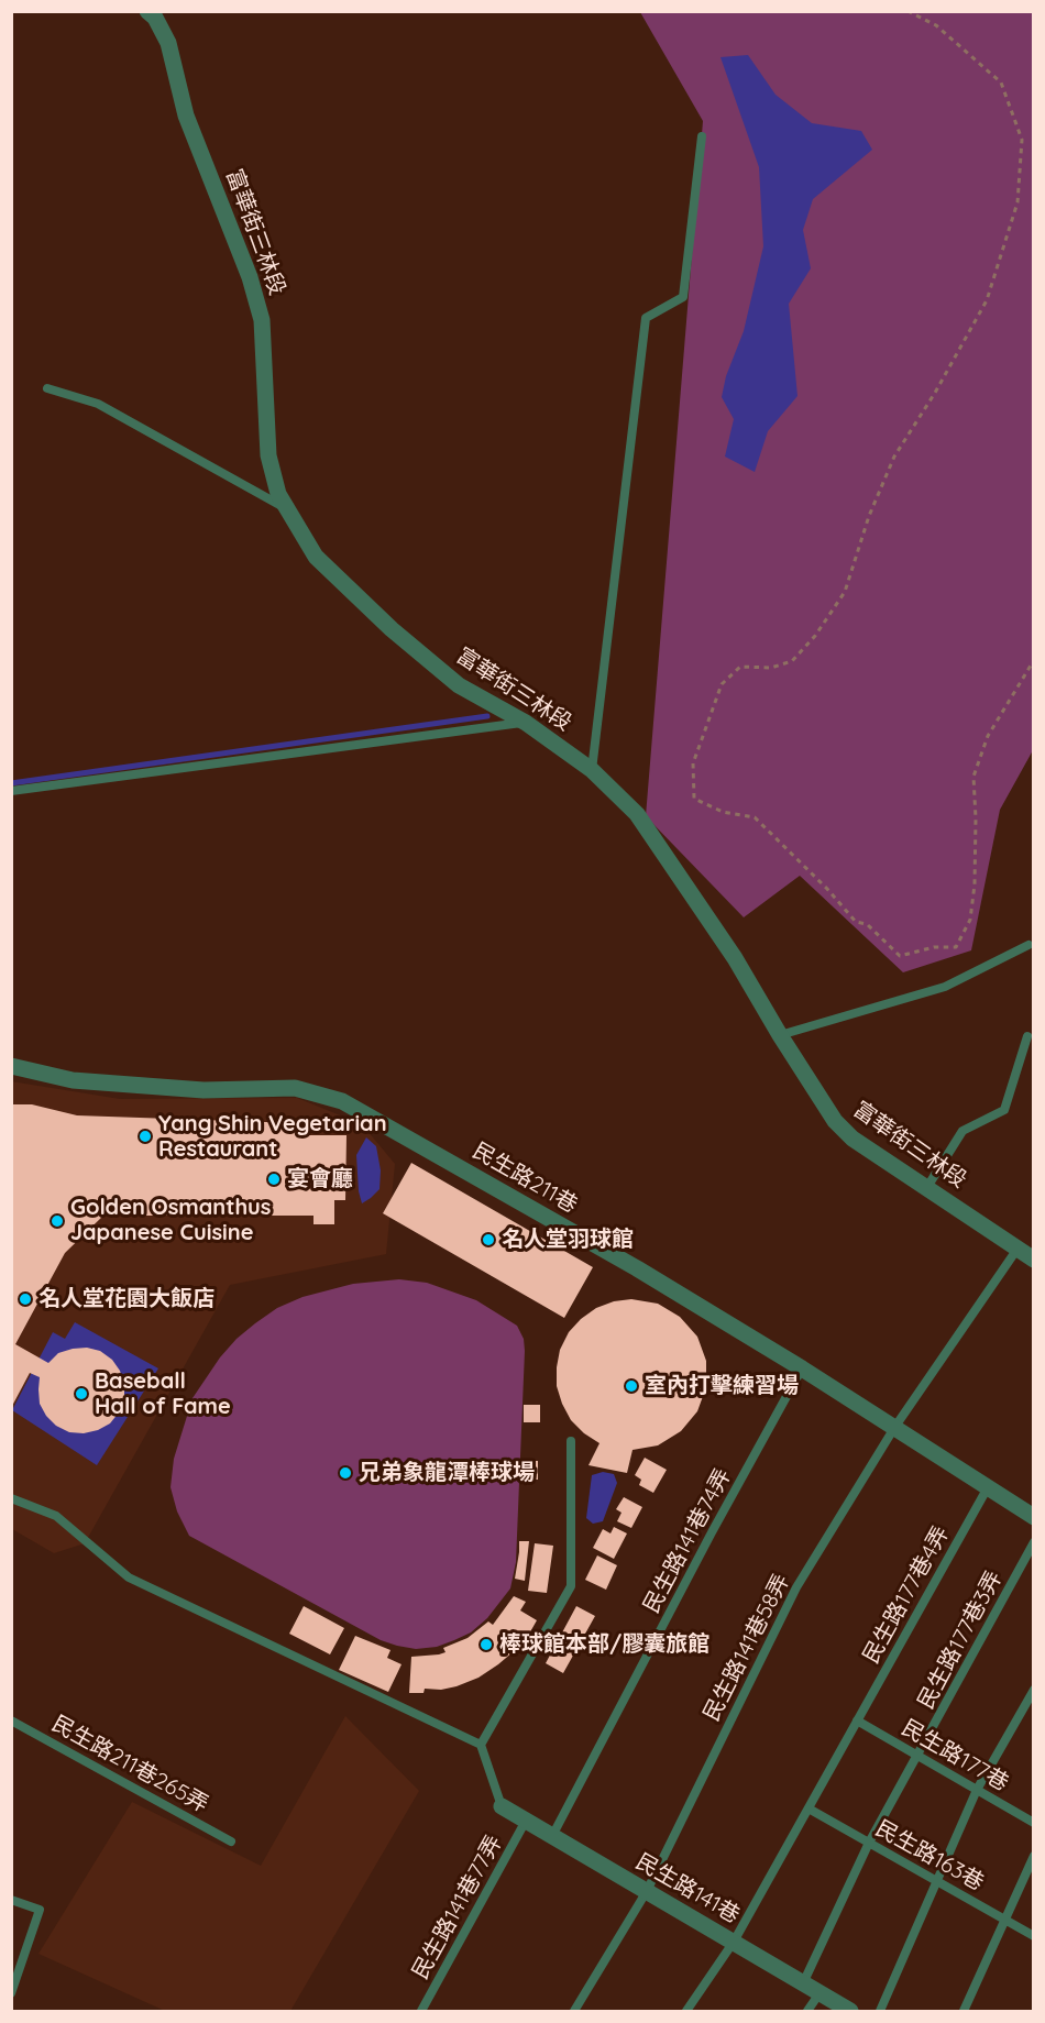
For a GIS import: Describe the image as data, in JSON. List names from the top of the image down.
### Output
{
  "streets": {
    "street": ["富華街三林段", "民生路211巷", "民生路141巷"],
    "lane": [
      "民生路141巷74弄",
      "民生路177巷4弄",
      "民生路177巷3弄",
      "民生路141巷58弄",
      "民生路177巷",
      "民生路211巷265弄",
      "民生路163巷",
      "民生路141巷77弄"
    ]
  },
  "crossings": [
    ["富華街三林段", "民生路141巷58弄"],
    ["民生路211巷", "民生路141巷74弄"],
    ["民生路211巷", "民生路177巷4弄"],
    ["民生路211巷", "民生路141巷58弄"],
    ["民生路141巷74弄", "民生路141巷"],
    ["民生路177巷4弄", "民生路177巷"],
    ["民生路177巷4弄", "民生路163巷"],
    ["民生路177巷4弄", "民生路141巷"],
    ["民生路177巷3弄", "民生路177巷"],
    ["民生路177巷3弄", "民生路163巷"],
    ["民生路177巷3弄", "民生路141巷"],
    ["民生路141巷58弄", "民生路141巷"],
    ["民生路141巷", "民生路141巷77弄"]
  ],
  "places": [
    "Yang Shin Vegetarian Restaurant",
    "宴會廳",
    "Golden Osmanthus Japanese Cuisine",
    "名人堂羽球館",
    "名人堂花園大飯店",
    "室內打擊練習場",
    "Baseball Hall of Fame",
    "兄弟象龍潭棒球場",
    "棒球館本部/膠囊旅館"
  ]
}
